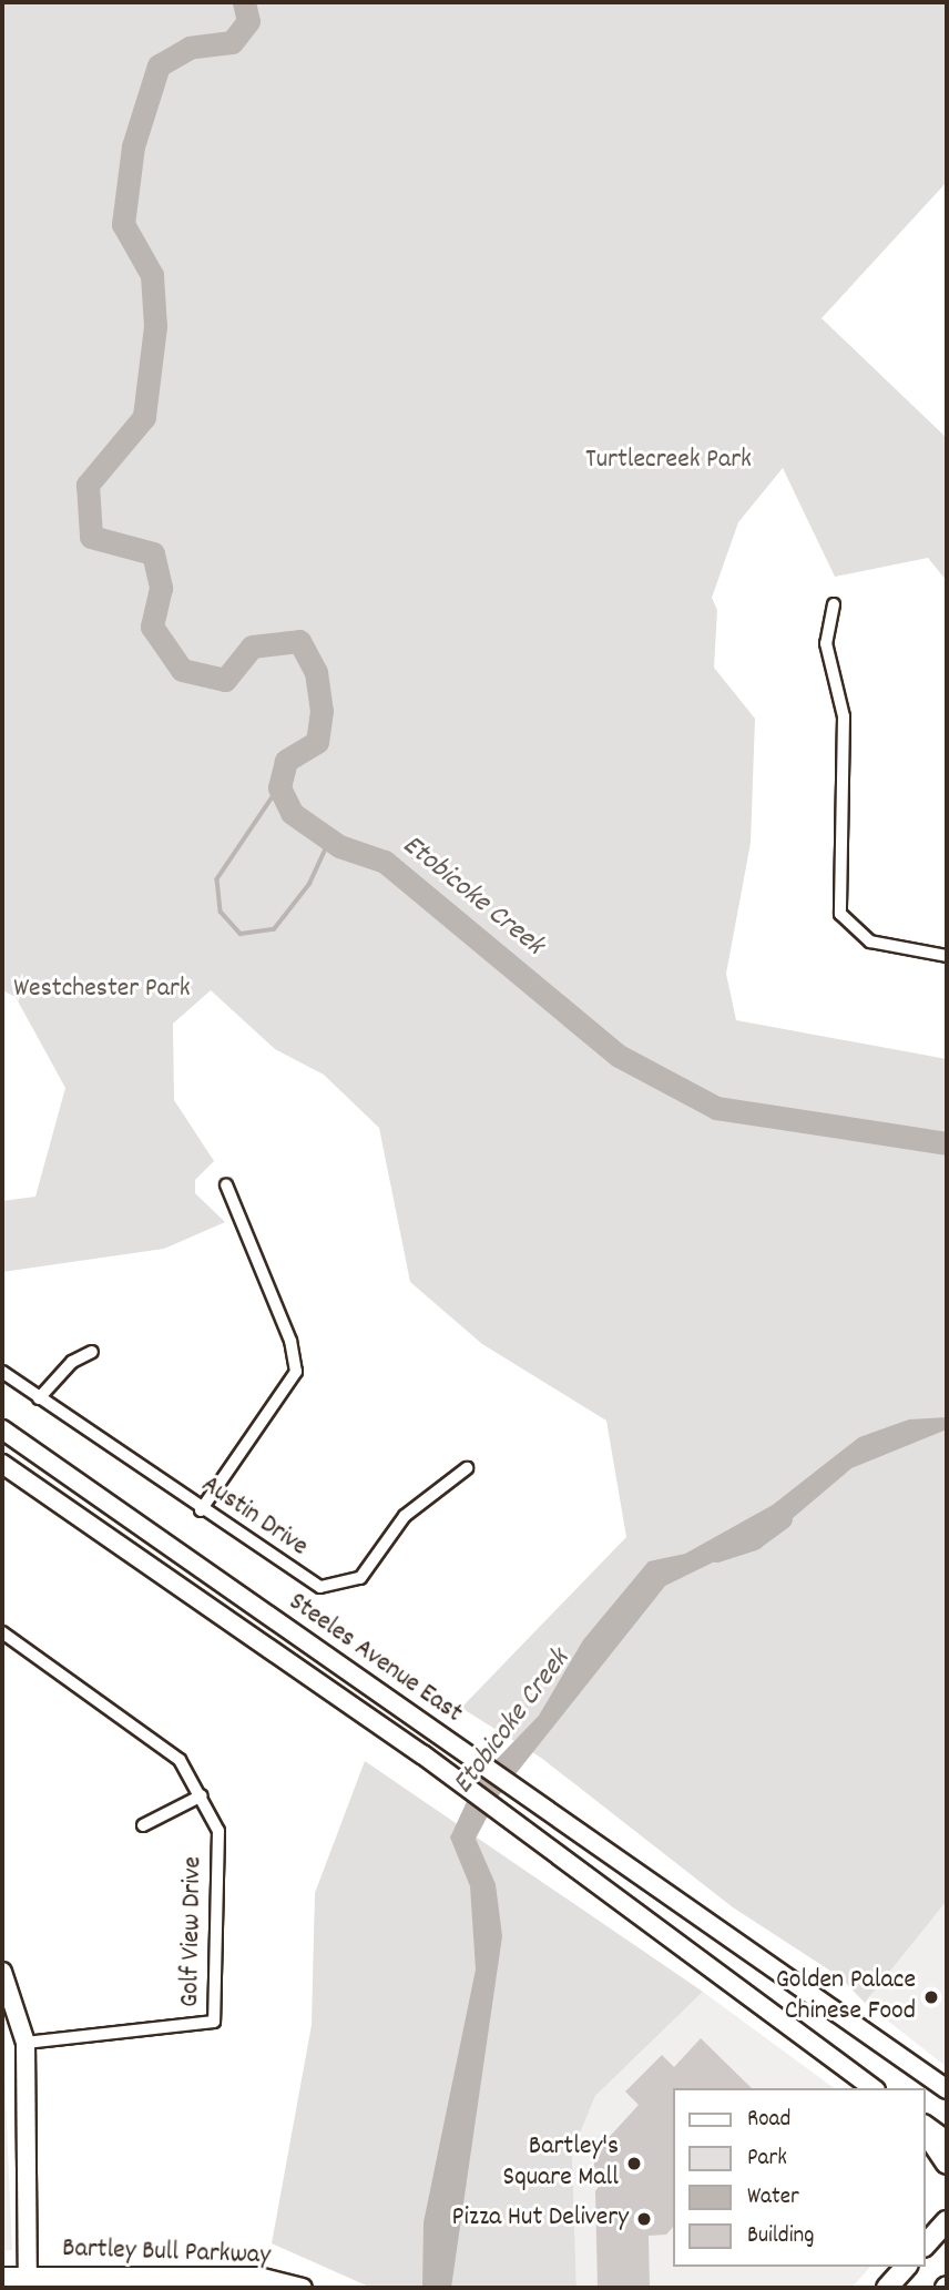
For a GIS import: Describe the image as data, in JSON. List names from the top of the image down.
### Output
{
  "streets": {
    "main road": ["Steeles Avenue East", "Bartley Bull Parkway"],
    "street": ["Austin Drive", "Golf View Drive"]
  },
  "crossings": [
    ["Golf View Drive", "Bartley Bull Parkway"]
  ],
  "water": ["Etobicoke Creek"],
  "parks": ["Turtlecreek Park", "Westchester Park"],
  "places": ["Golden Palace Chinese Food", "Bartley's Square Mall", "Pizza Hut Delivery"],
  "legend": [
    "Road",
    "Park",
    "Water",
    "Building"
  ]
}
